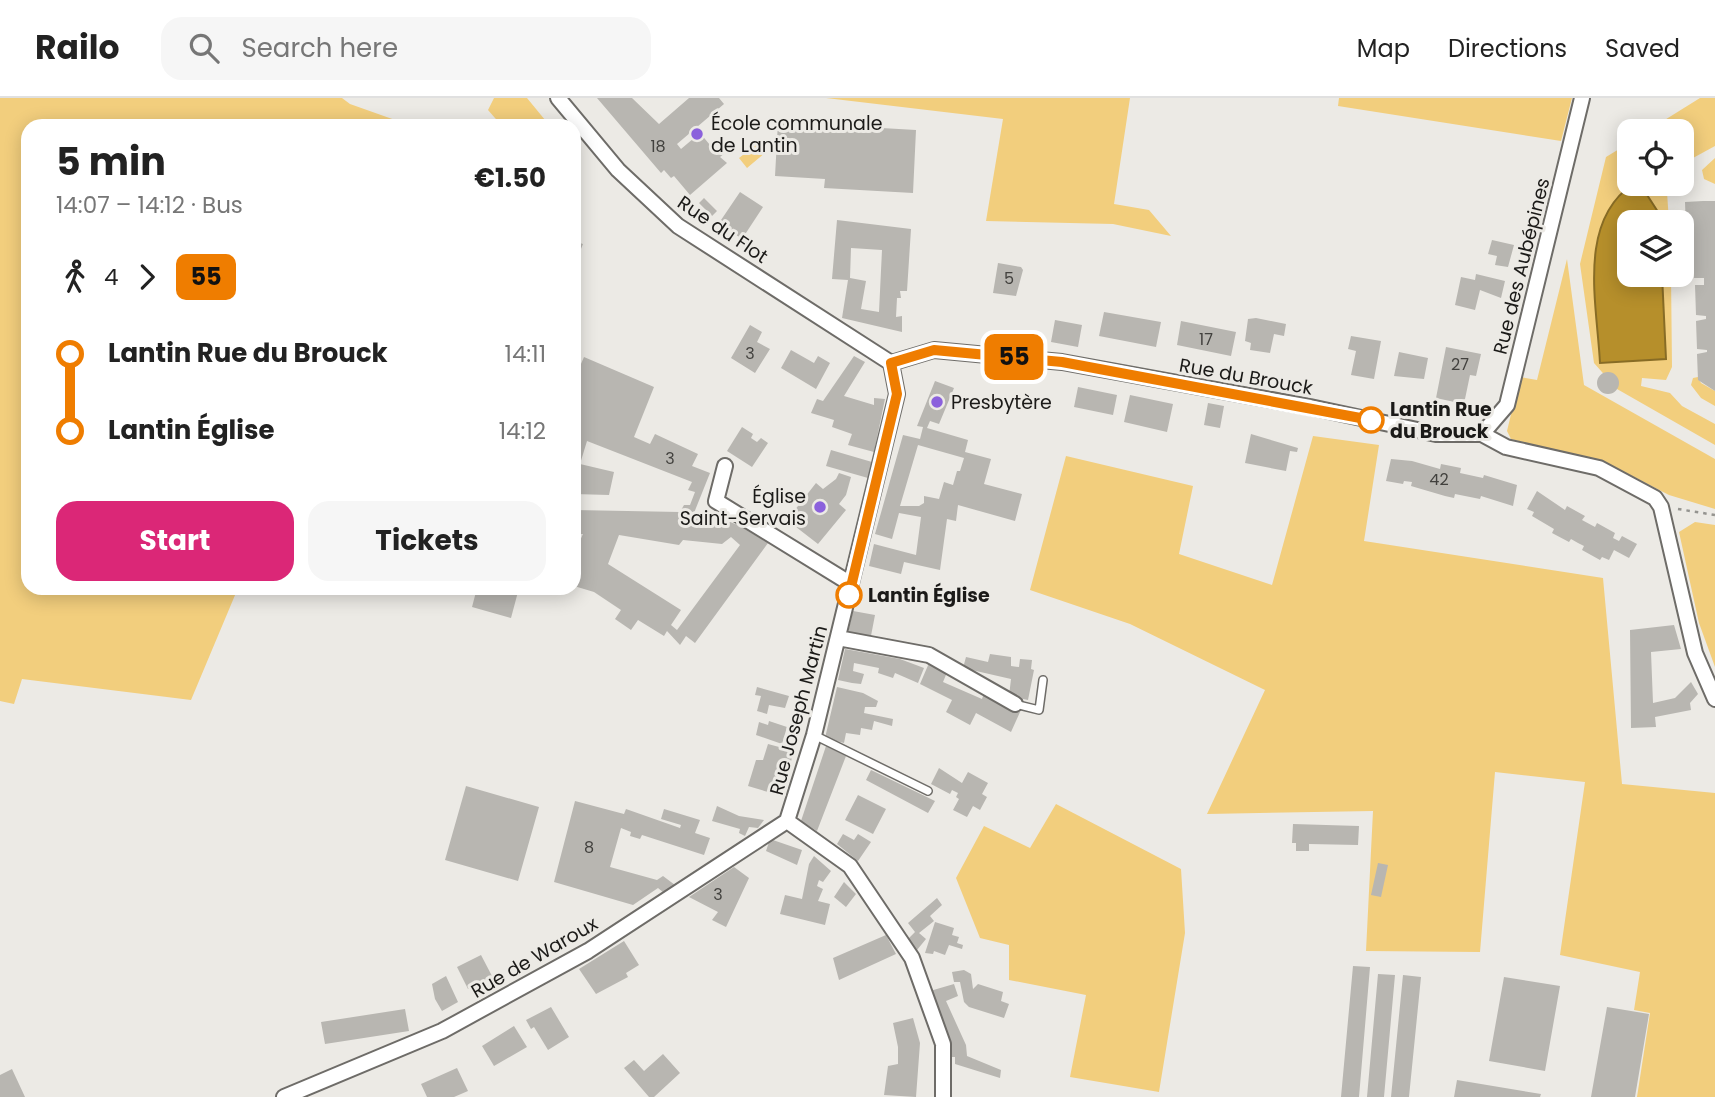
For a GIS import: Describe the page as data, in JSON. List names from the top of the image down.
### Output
{
  "streets": {
    "street": [
      "Rue du Flot",
      "Rue des Aubépines",
      "Rue du Brouck",
      "Rue Joseph Martin",
      "Rue de Waroux"
    ]
  },
  "crossings": [
    ["Rue du Flot", "Rue du Brouck"],
    ["Rue du Flot", "Rue Joseph Martin"],
    ["Rue des Aubépines", "Rue du Brouck"],
    ["Rue du Brouck", "Rue Joseph Martin"],
    ["Rue Joseph Martin", "Rue de Waroux"]
  ],
  "places": [
    "École communale de Lantin",
    "Presbytère",
    "Lantin Rue du Brouck",
    "Église Saint-Servais",
    "Lantin Église"
  ],
  "lines": ["bus line 55"],
  "house_numbers": [
    "18",
    "5",
    "17",
    "3",
    "27",
    "3",
    "42",
    "8",
    "3"
  ],
  "page": {
    "header": "Railo",
    "search": "Search here",
    "nav": ["Map", "Directions", "Saved"],
    "on_map": "55",
    "heading": ["5 min", "14:07 – 14:12 · Bus", "€1.50"],
    "legs": ["4", "55"],
    "list": [
      {
        "name": "Lantin Rue du Brouck",
        "value": "14:11"
      },
      {
        "name": "Lantin Église",
        "value": "14:12"
      }
    ],
    "buttons": ["Start", "Tickets"]
  }
}
